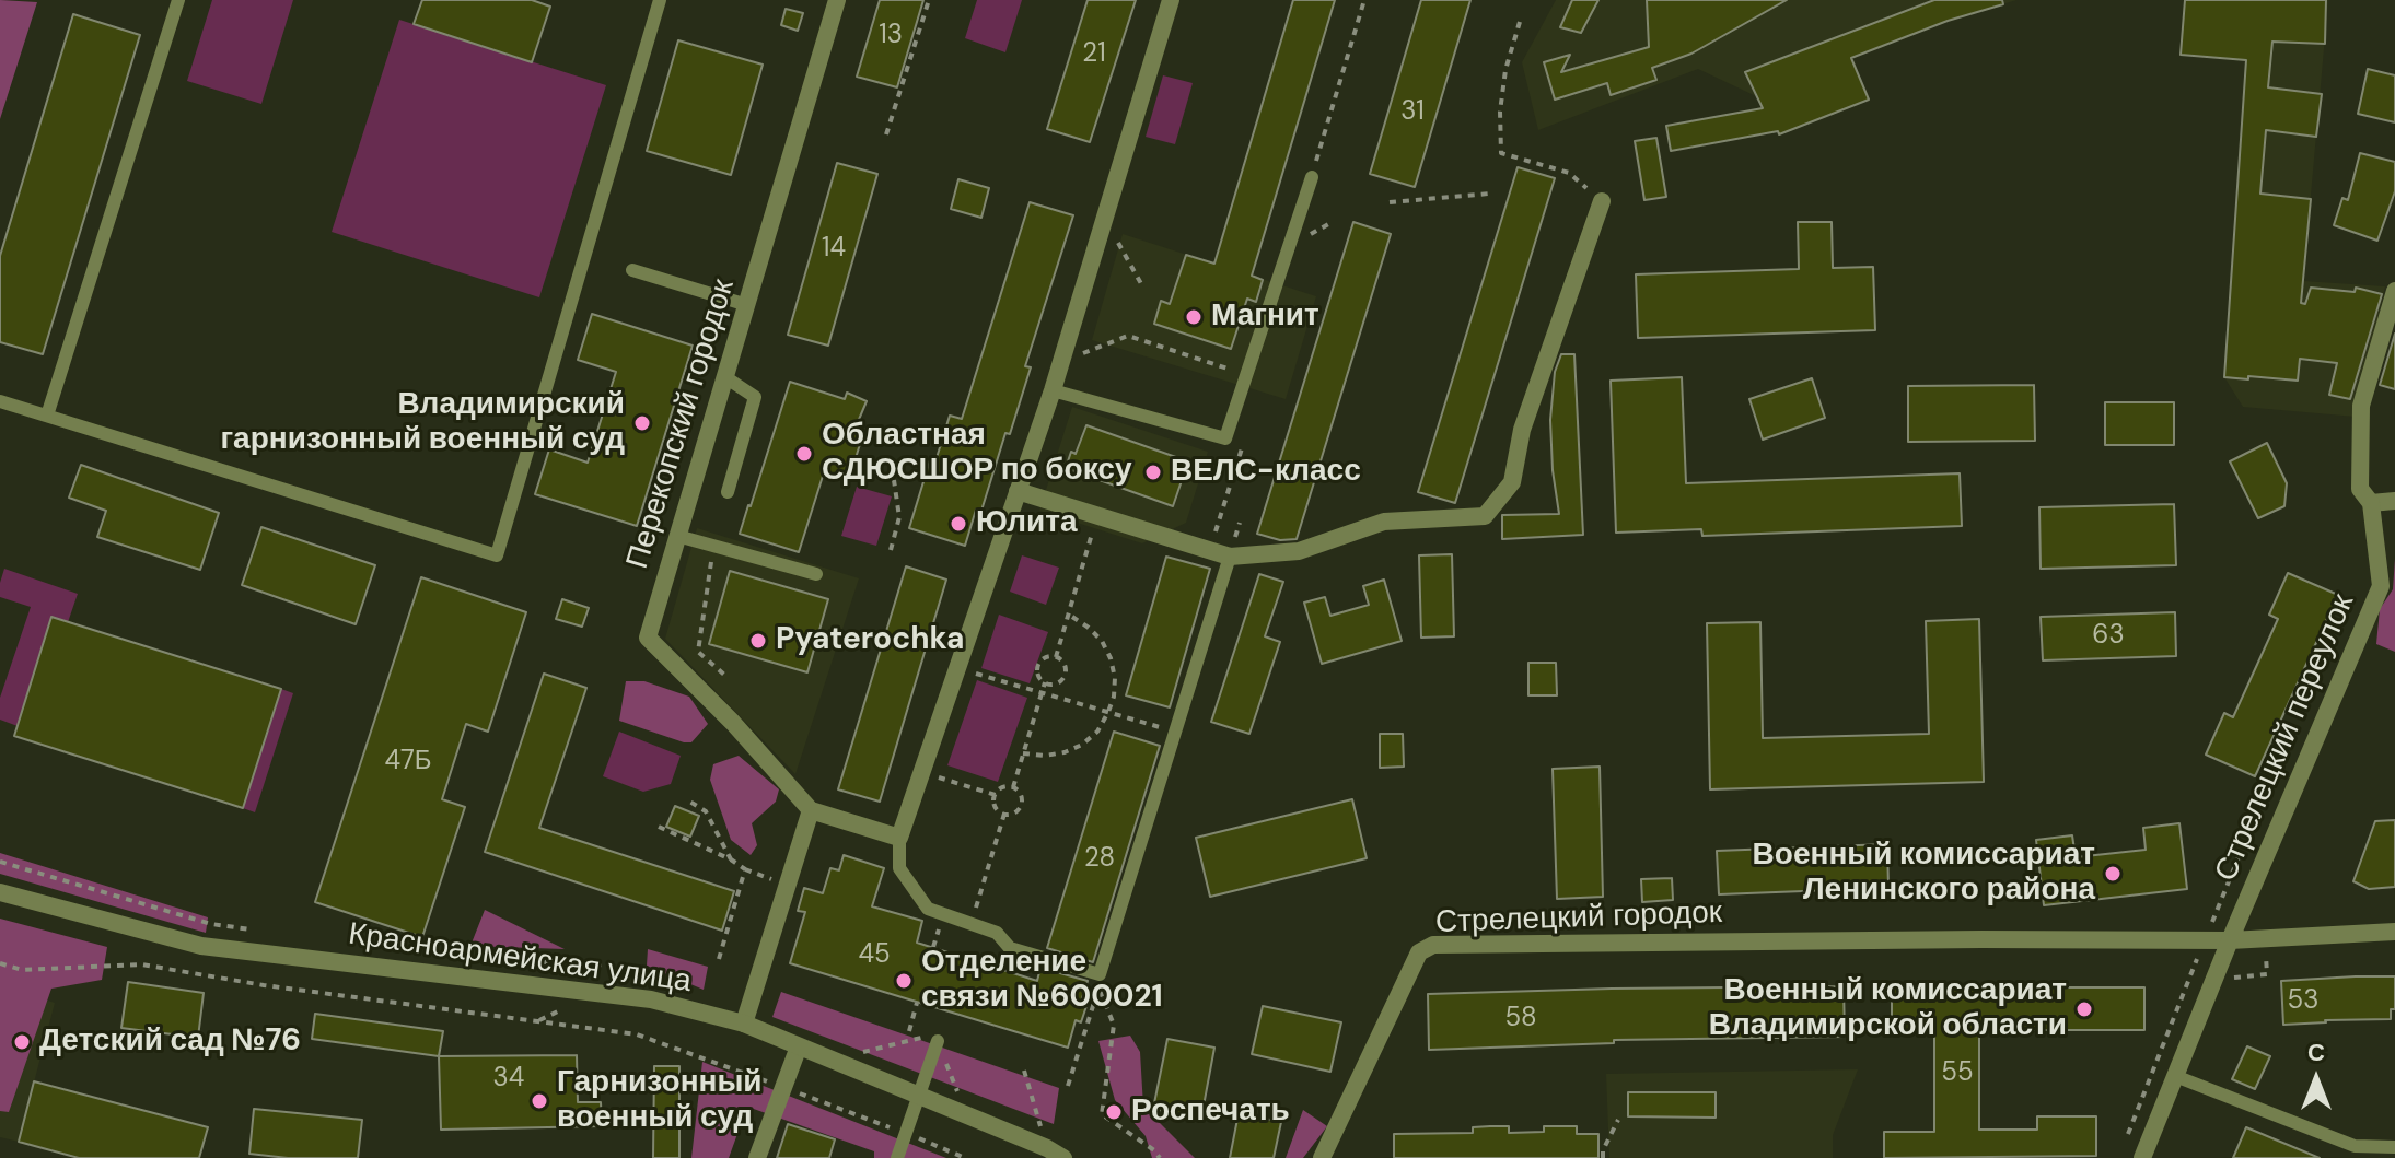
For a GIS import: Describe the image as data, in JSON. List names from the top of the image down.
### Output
{
  "streets": {
    "street": [
      "Перекопский городок",
      "Стрелецкий переулок",
      "Стрелецкий городок",
      "Красноармейская улица"
    ]
  },
  "crossings": [
    ["Стрелецкий переулок", "Стрелецкий городок"]
  ],
  "places": [
    "Магнит",
    "Владимирский гарнизонный военный суд",
    "Областная СДЮСШОР по боксу",
    "ВЕЛС-класс",
    "Юлита",
    "Pyaterochka",
    "Военный комиссариат Ленинского района",
    "Отделение связи №600021",
    "Военный комиссариат Владимирской области",
    "Детский сад №76",
    "Гарнизонный военный суд",
    "Роспечать"
  ],
  "house_numbers": [
    "13",
    "21",
    "31",
    "14",
    "63",
    "47Б",
    "28",
    "45",
    "53",
    "58",
    "55",
    "34"
  ],
  "north": "top"
}
